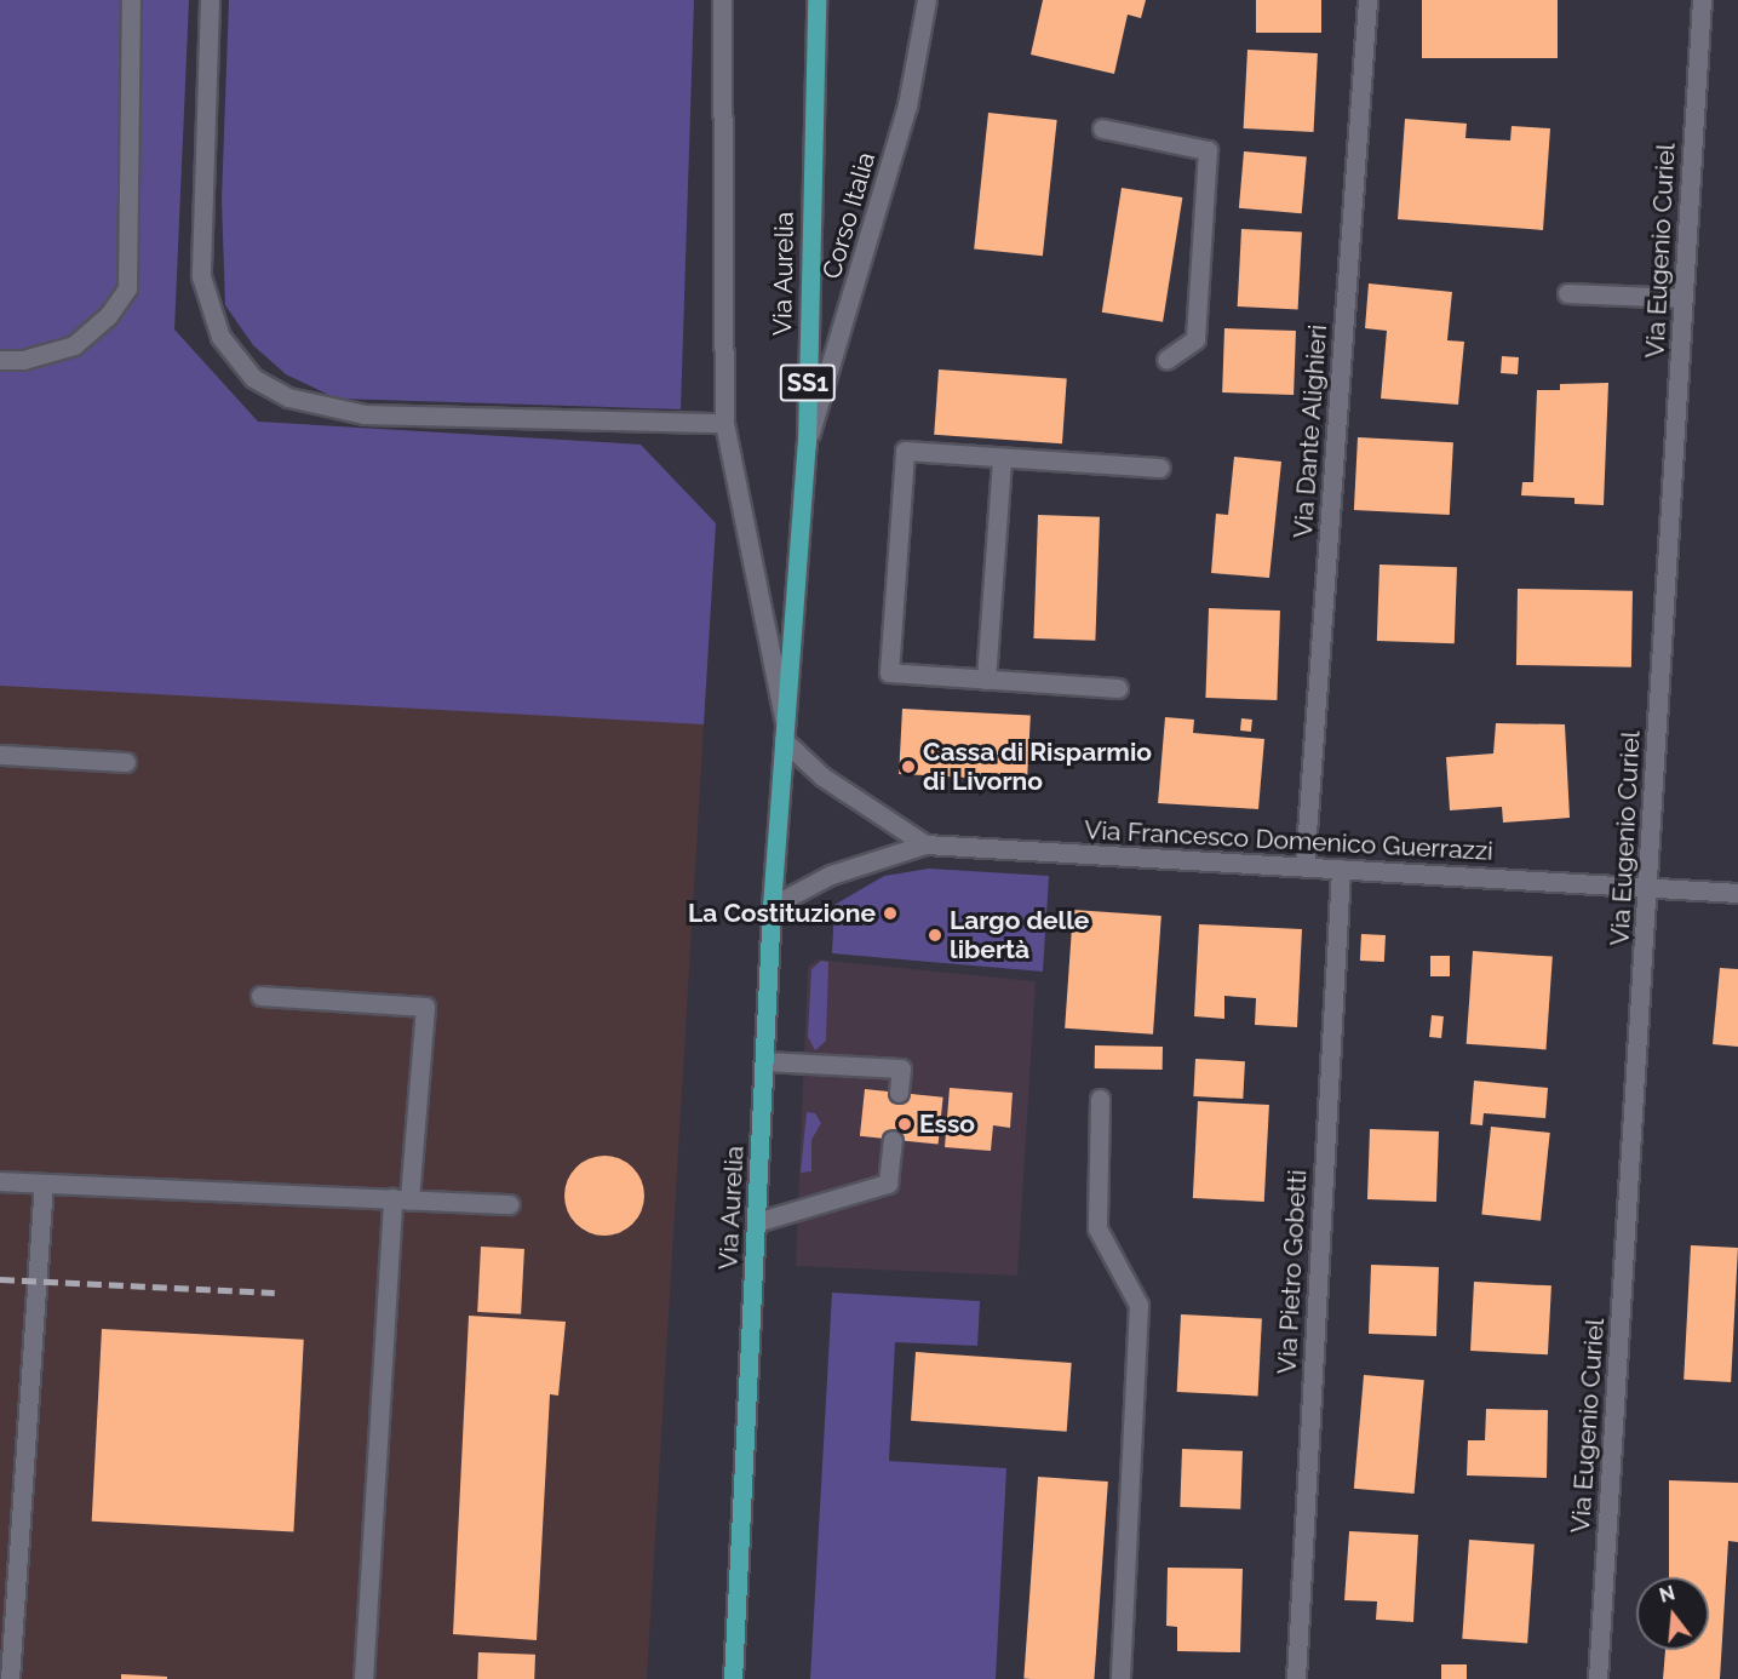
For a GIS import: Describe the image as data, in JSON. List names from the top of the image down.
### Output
{
  "streets": {
    "main road": ["Via Aurelia", "SS1"],
    "street": [
      "Corso Italia",
      "Via Eugenio Curiel",
      "Via Dante Alighieri",
      "Via Francesco Domenico Guerrazzi",
      "Via Pietro Gobetti"
    ]
  },
  "crossings": [
    ["Corso Italia", "Via Aurelia"],
    ["Via Eugenio Curiel", "Via Francesco Domenico Guerrazzi"],
    ["Via Aurelia", "Via Francesco Domenico Guerrazzi"],
    ["Via Dante Alighieri", "Via Francesco Domenico Guerrazzi"],
    ["Via Francesco Domenico Guerrazzi", "Via Pietro Gobetti"]
  ],
  "places": [
    "Cassa di Risparmio di Livorno",
    "La Costituzione",
    "Largo delle libertà",
    "Esso"
  ],
  "north": "top"
}
